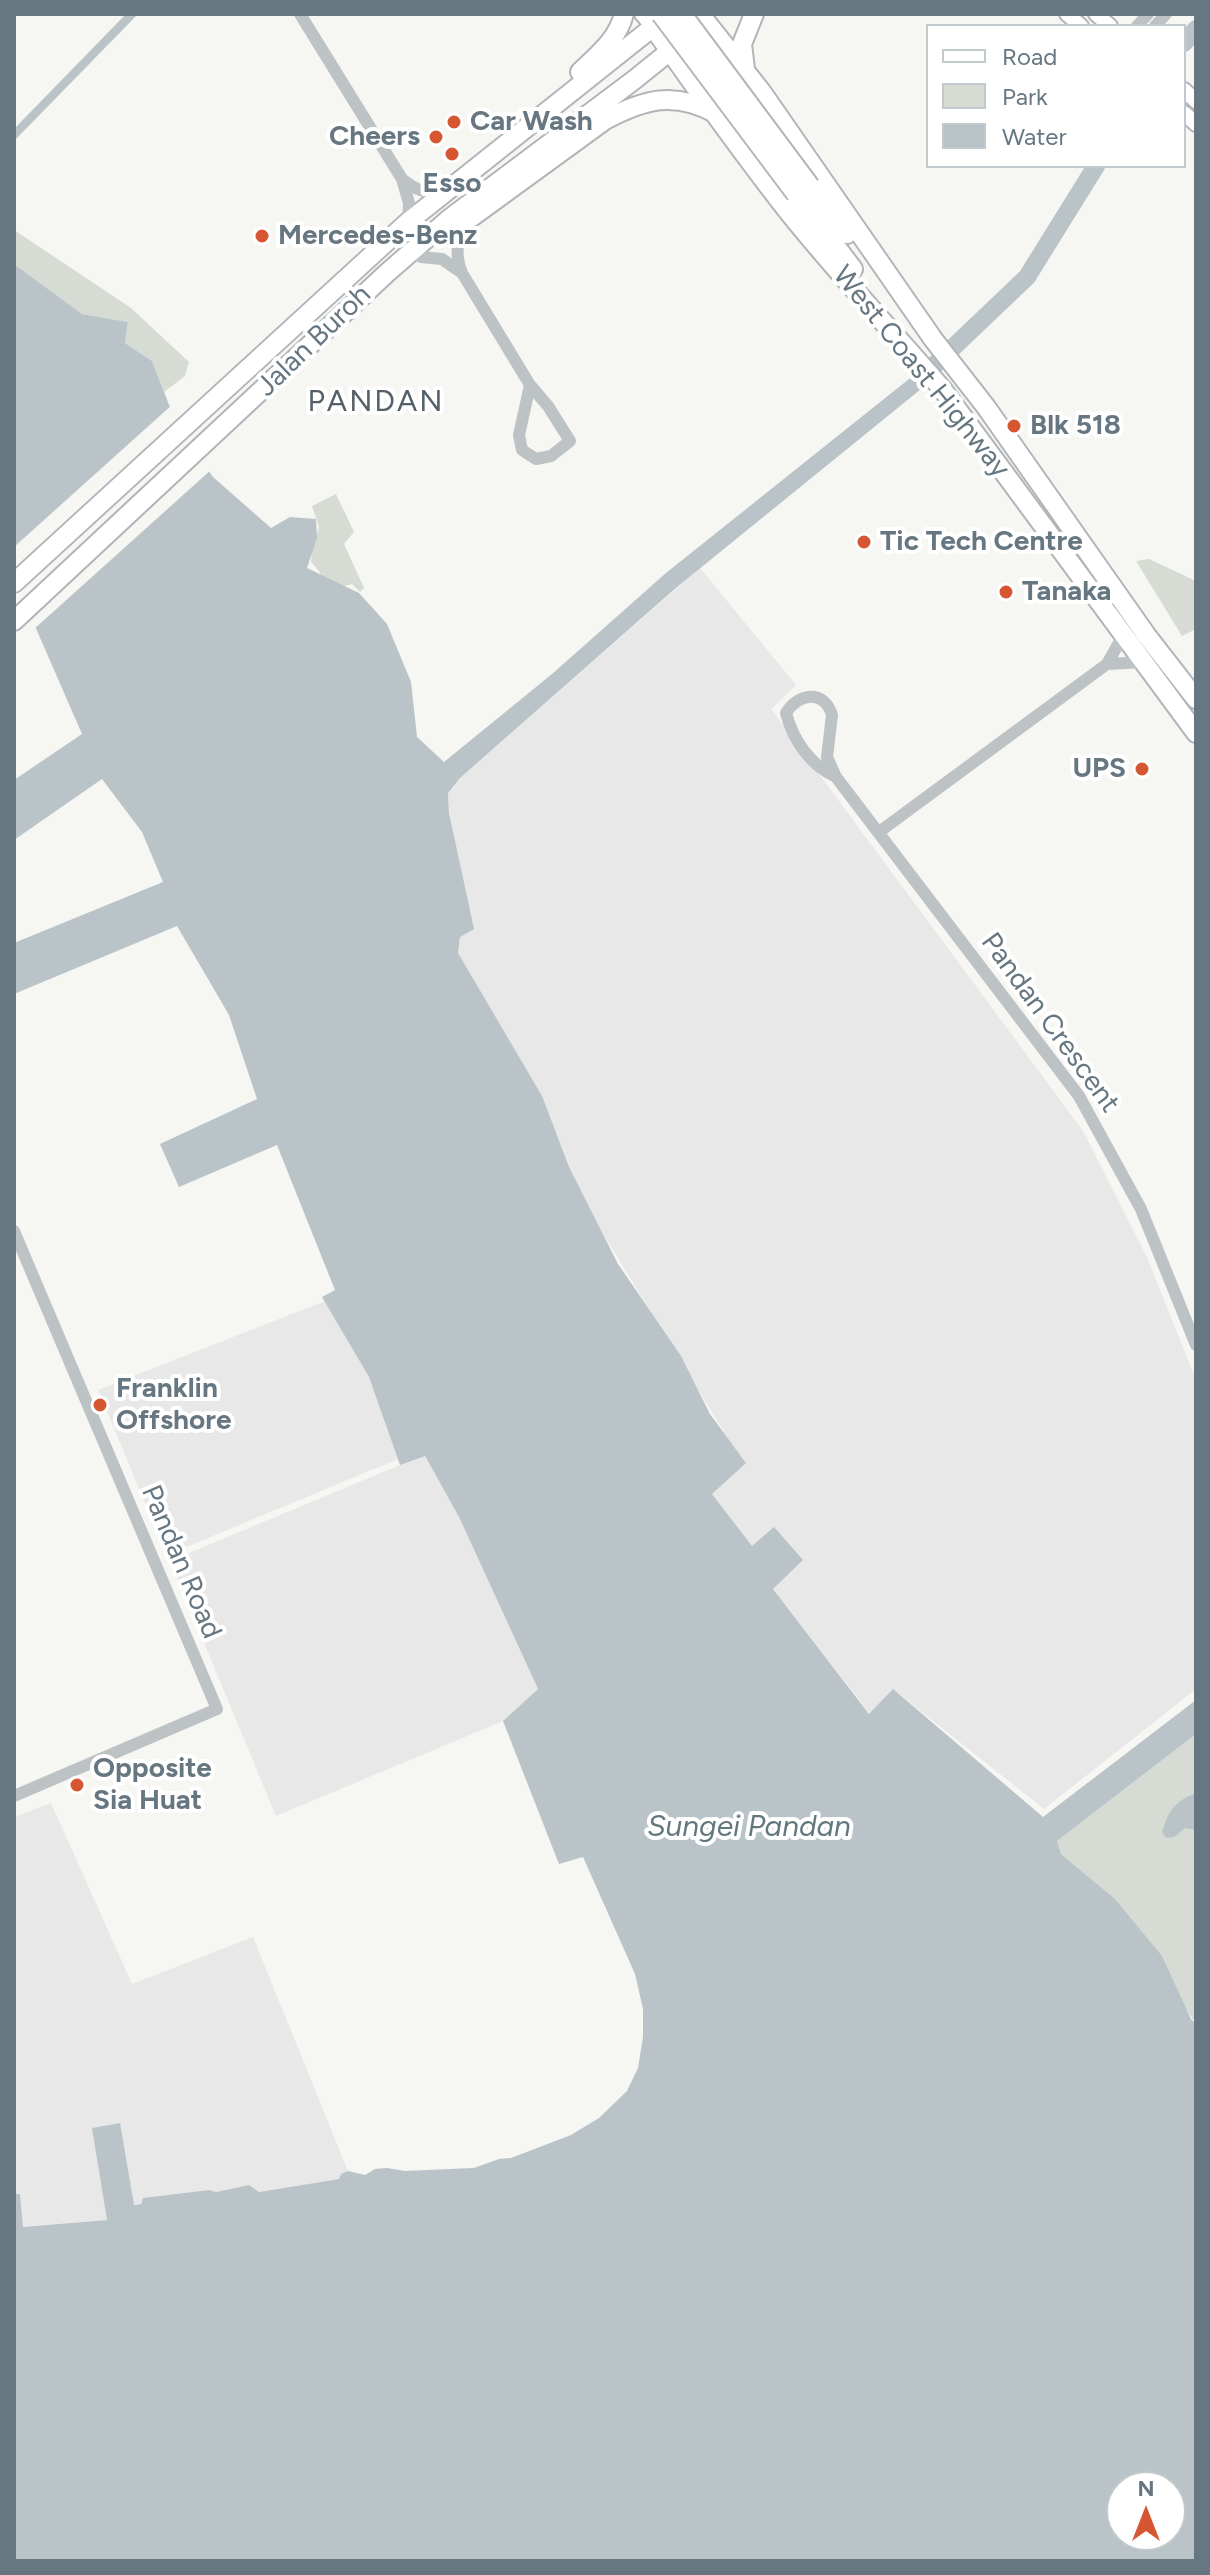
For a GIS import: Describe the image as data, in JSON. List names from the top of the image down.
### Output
{
  "streets": {
    "highway": ["Jalan Buroh", "West Coast Highway"],
    "street": ["Pandan Crescent", "Pandan Road"]
  },
  "crossings": [
    ["Jalan Buroh", "West Coast Highway"]
  ],
  "districts": ["PANDAN"],
  "water": ["Sungei Pandan"],
  "places": [
    "Car Wash",
    "Cheers",
    "Esso",
    "Mercedes-Benz",
    "Blk 518",
    "Tic Tech Centre",
    "Tanaka",
    "UPS",
    "Franklin Offshore",
    "Opposite Sia Huat"
  ],
  "legend": ["Road", "Park", "Water"],
  "north": "top"
}
